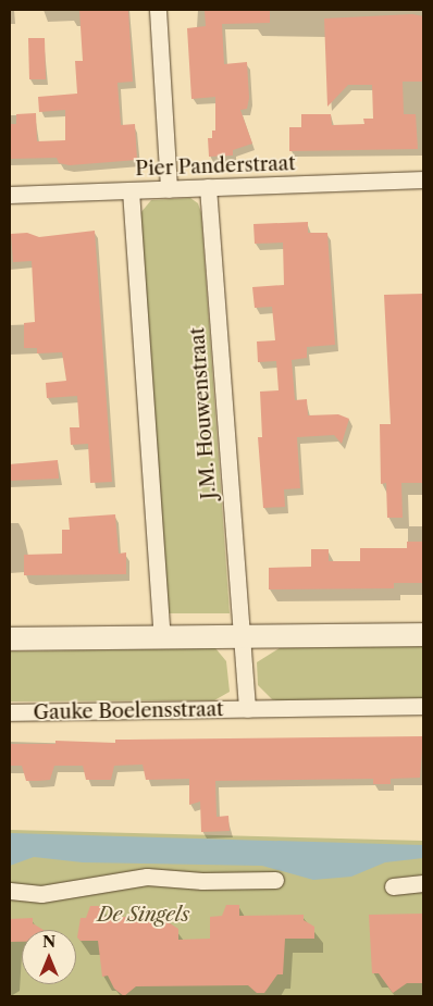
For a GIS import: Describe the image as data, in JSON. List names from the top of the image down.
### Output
{
  "streets": {
    "street": ["Pier Panderstraat", "J.M. Houwenstraat", "Gauke Boelensstraat"]
  },
  "crossings": [
    ["Pier Panderstraat", "J.M. Houwenstraat"],
    ["J.M. Houwenstraat", "Gauke Boelensstraat"]
  ],
  "parks": ["De Singels"],
  "north": "top"
}
